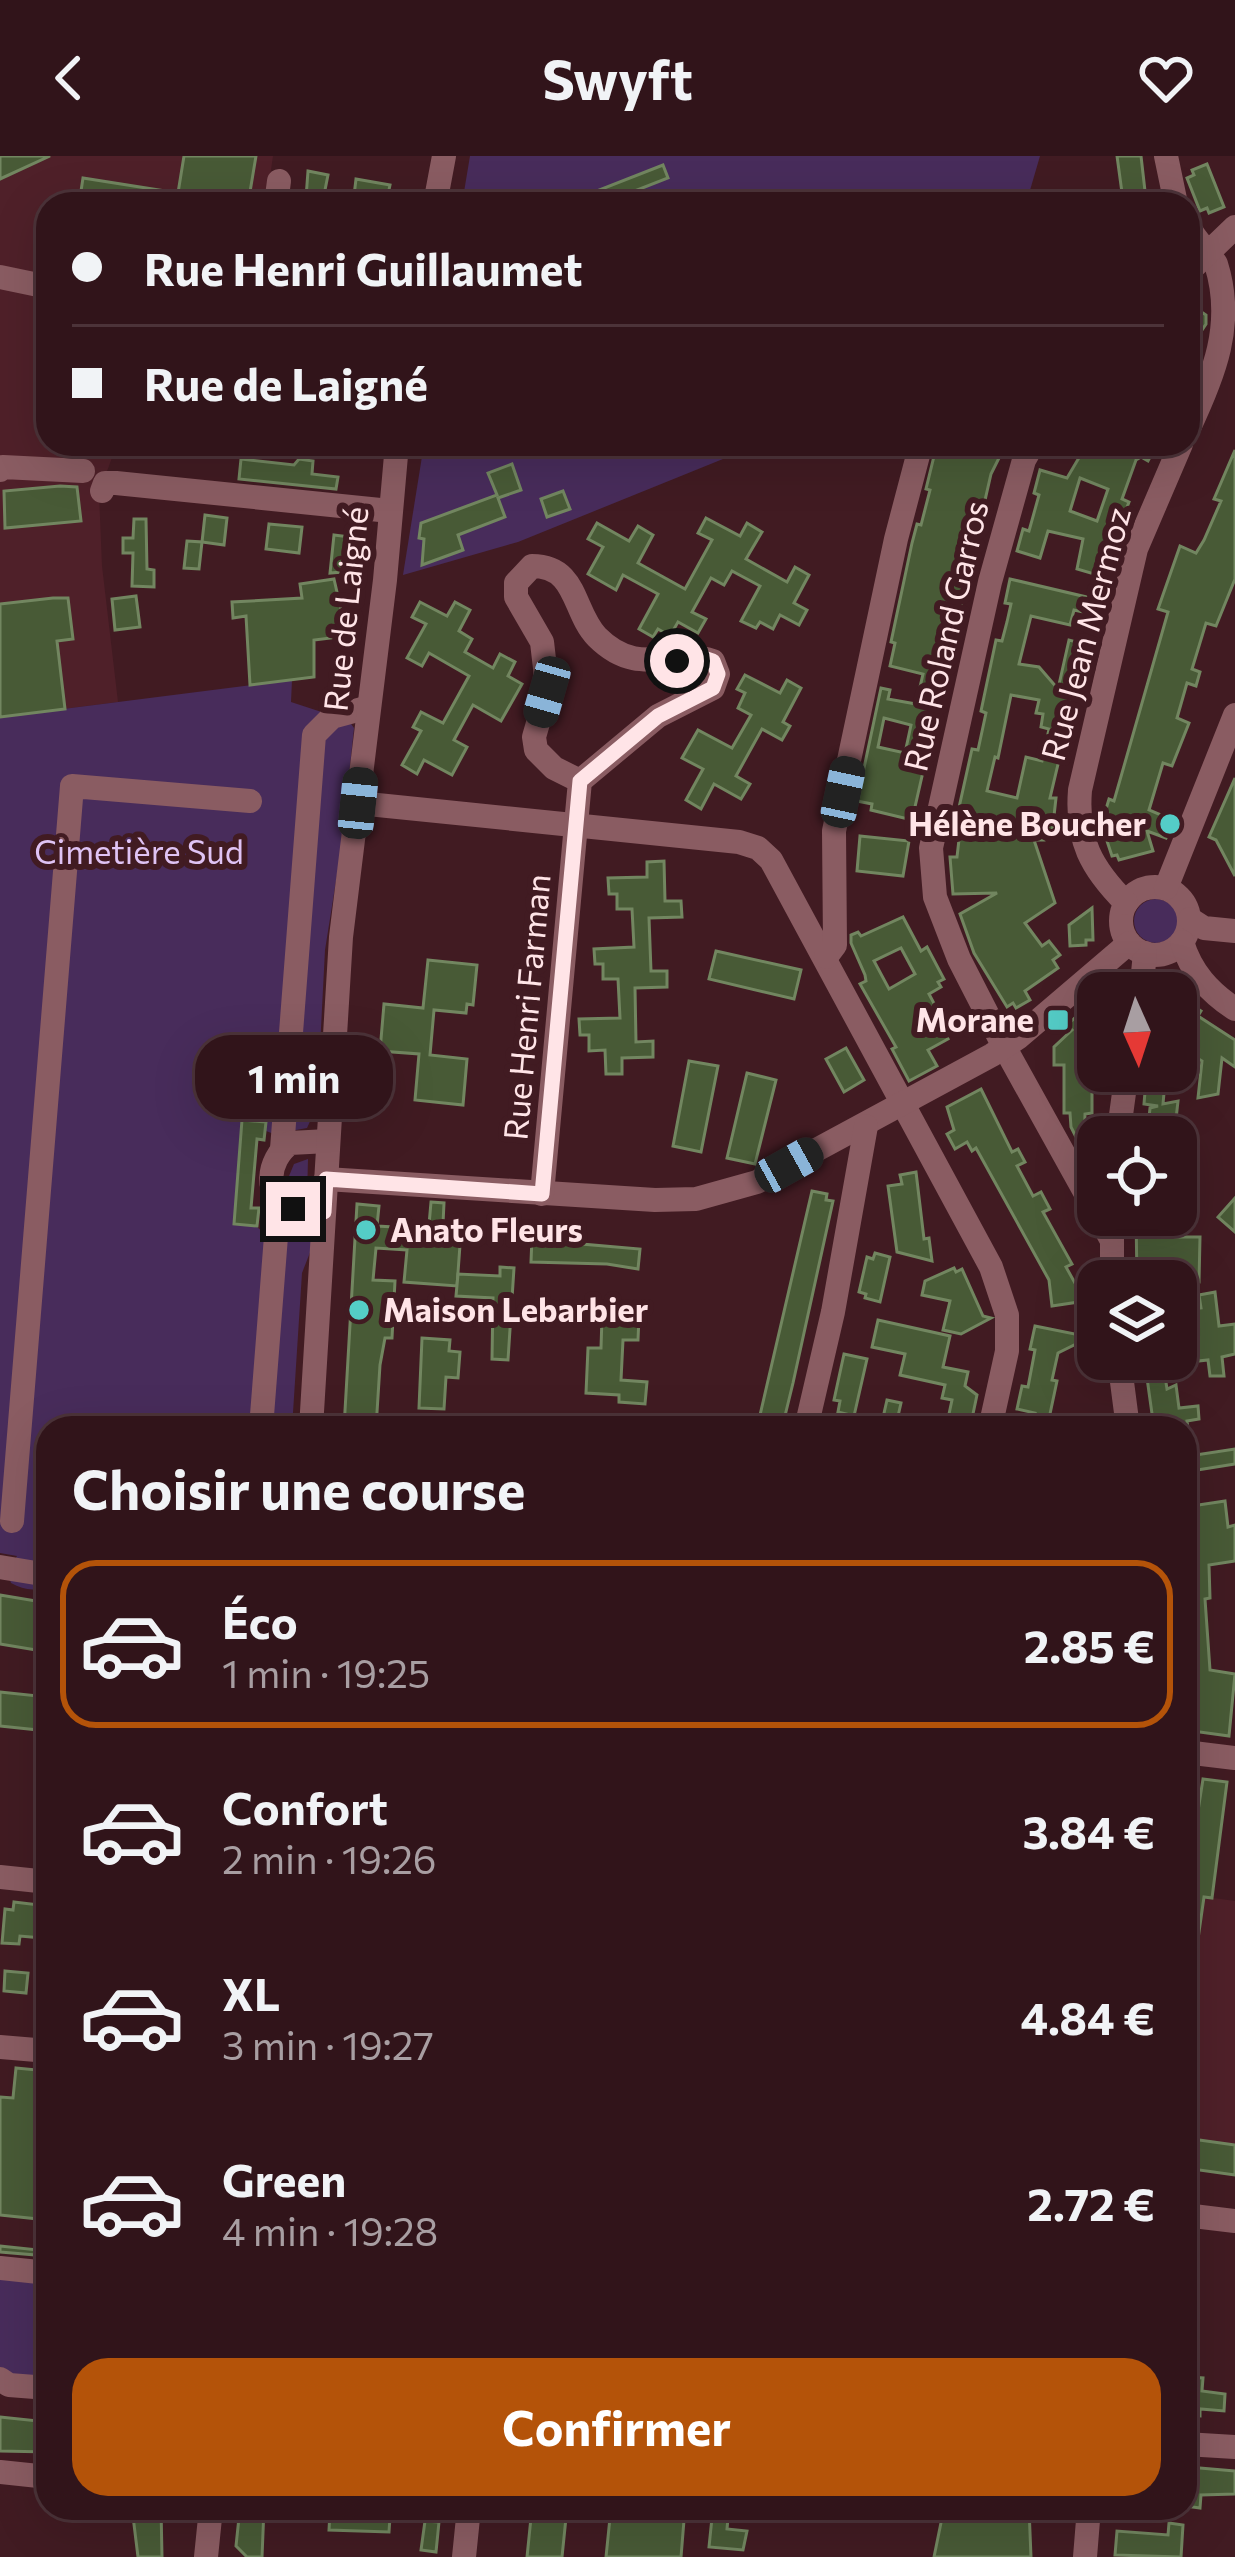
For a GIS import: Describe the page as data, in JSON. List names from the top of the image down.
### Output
{
  "streets": {
    "street": [
      "Rue de Laigné",
      "Rue Jean Mermoz",
      "Rue Roland Garros",
      "Rue Henri Farman"
    ]
  },
  "parks": ["Cimetière Sud"],
  "places": {
    "other": ["Hélène Boucher", "Anato Fleurs", "Maison Lebarbier"],
    "transit": ["Morane"]
  },
  "north": "bottom",
  "page": {
    "header": "Swyft",
    "banner": ["Rue Henri Guillaumet", "Rue de Laigné"],
    "bubble": "1 min",
    "heading": "Choisir une course",
    "list": [
      {
        "name": "Éco",
        "note": "1 min · 19:25",
        "value": "2.85 €"
      },
      {
        "name": "Confort",
        "note": "2 min · 19:26",
        "value": "3.84 €"
      },
      {
        "name": "XL",
        "note": "3 min · 19:27",
        "value": "4.84 €"
      },
      {
        "name": "Green",
        "note": "4 min · 19:28",
        "value": "2.72 €"
      }
    ],
    "buttons": "Confirmer"
  }
}
